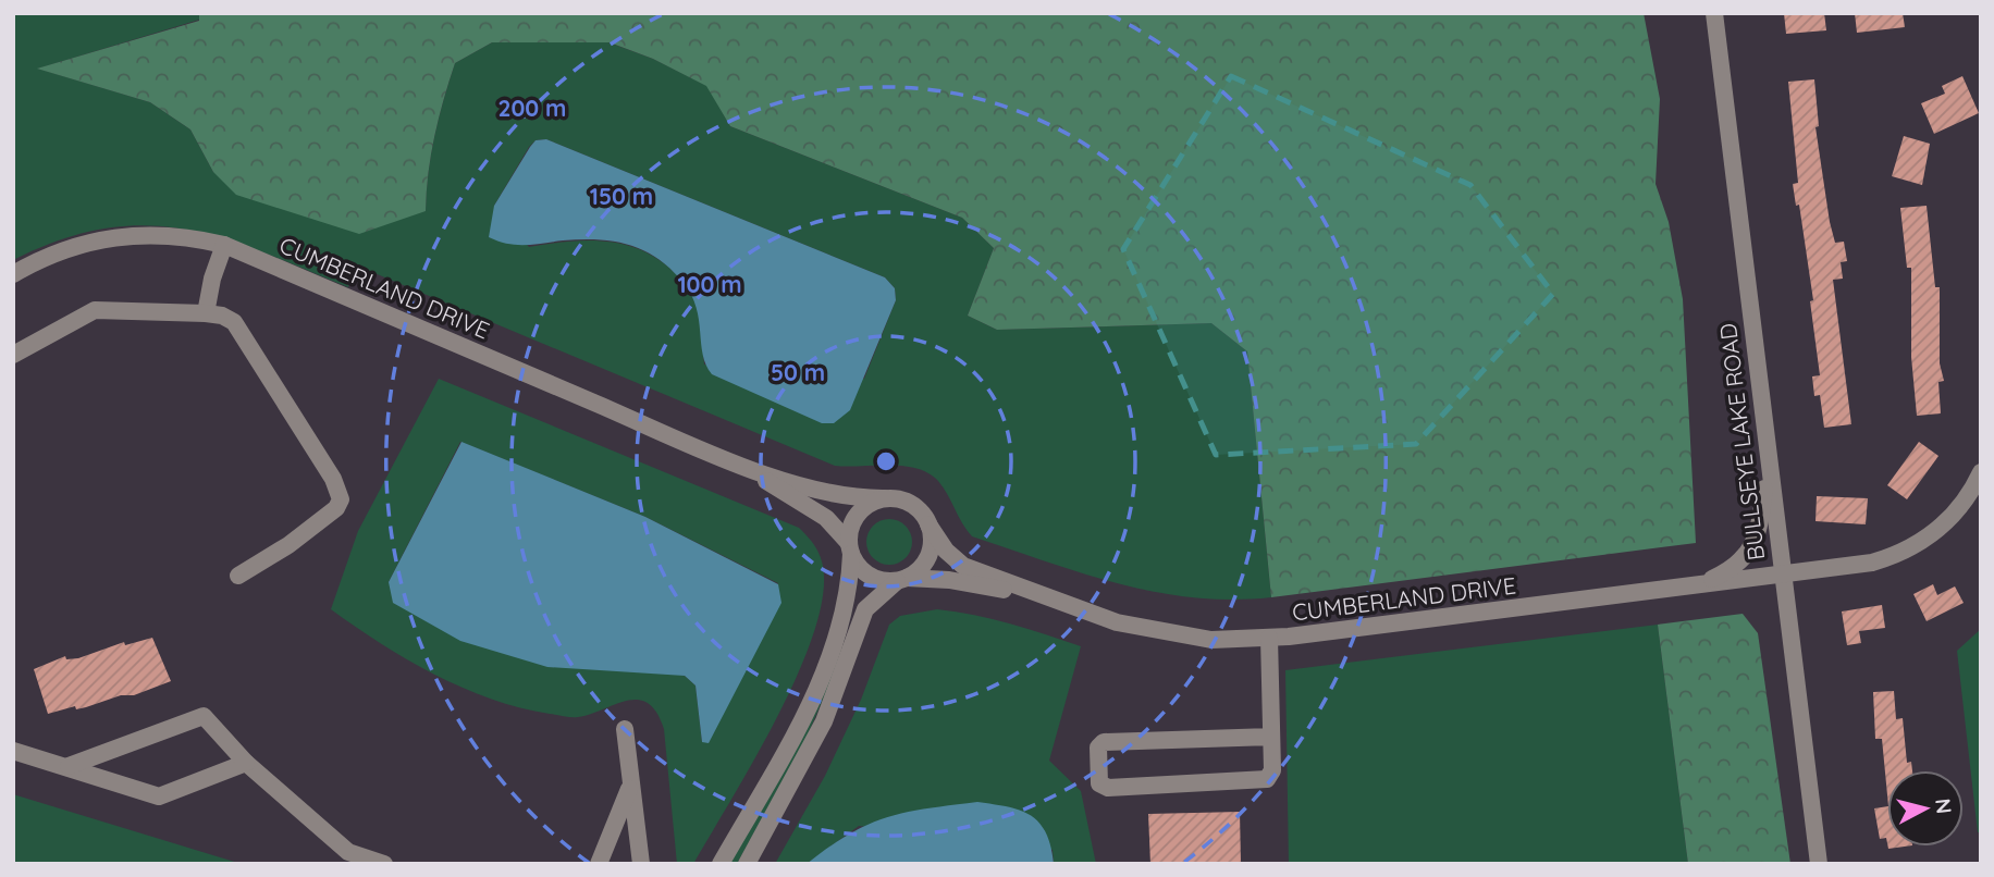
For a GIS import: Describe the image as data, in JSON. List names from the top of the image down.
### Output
{
  "streets": {
    "street": ["CUMBERLAND DRIVE", "BULLSEYE LAKE ROAD"]
  },
  "crossings": [
    ["CUMBERLAND DRIVE", "BULLSEYE LAKE ROAD"]
  ],
  "north": "right",
  "rings": [
    "200 m",
    "150 m",
    "100 m",
    "50 m"
  ]
}
